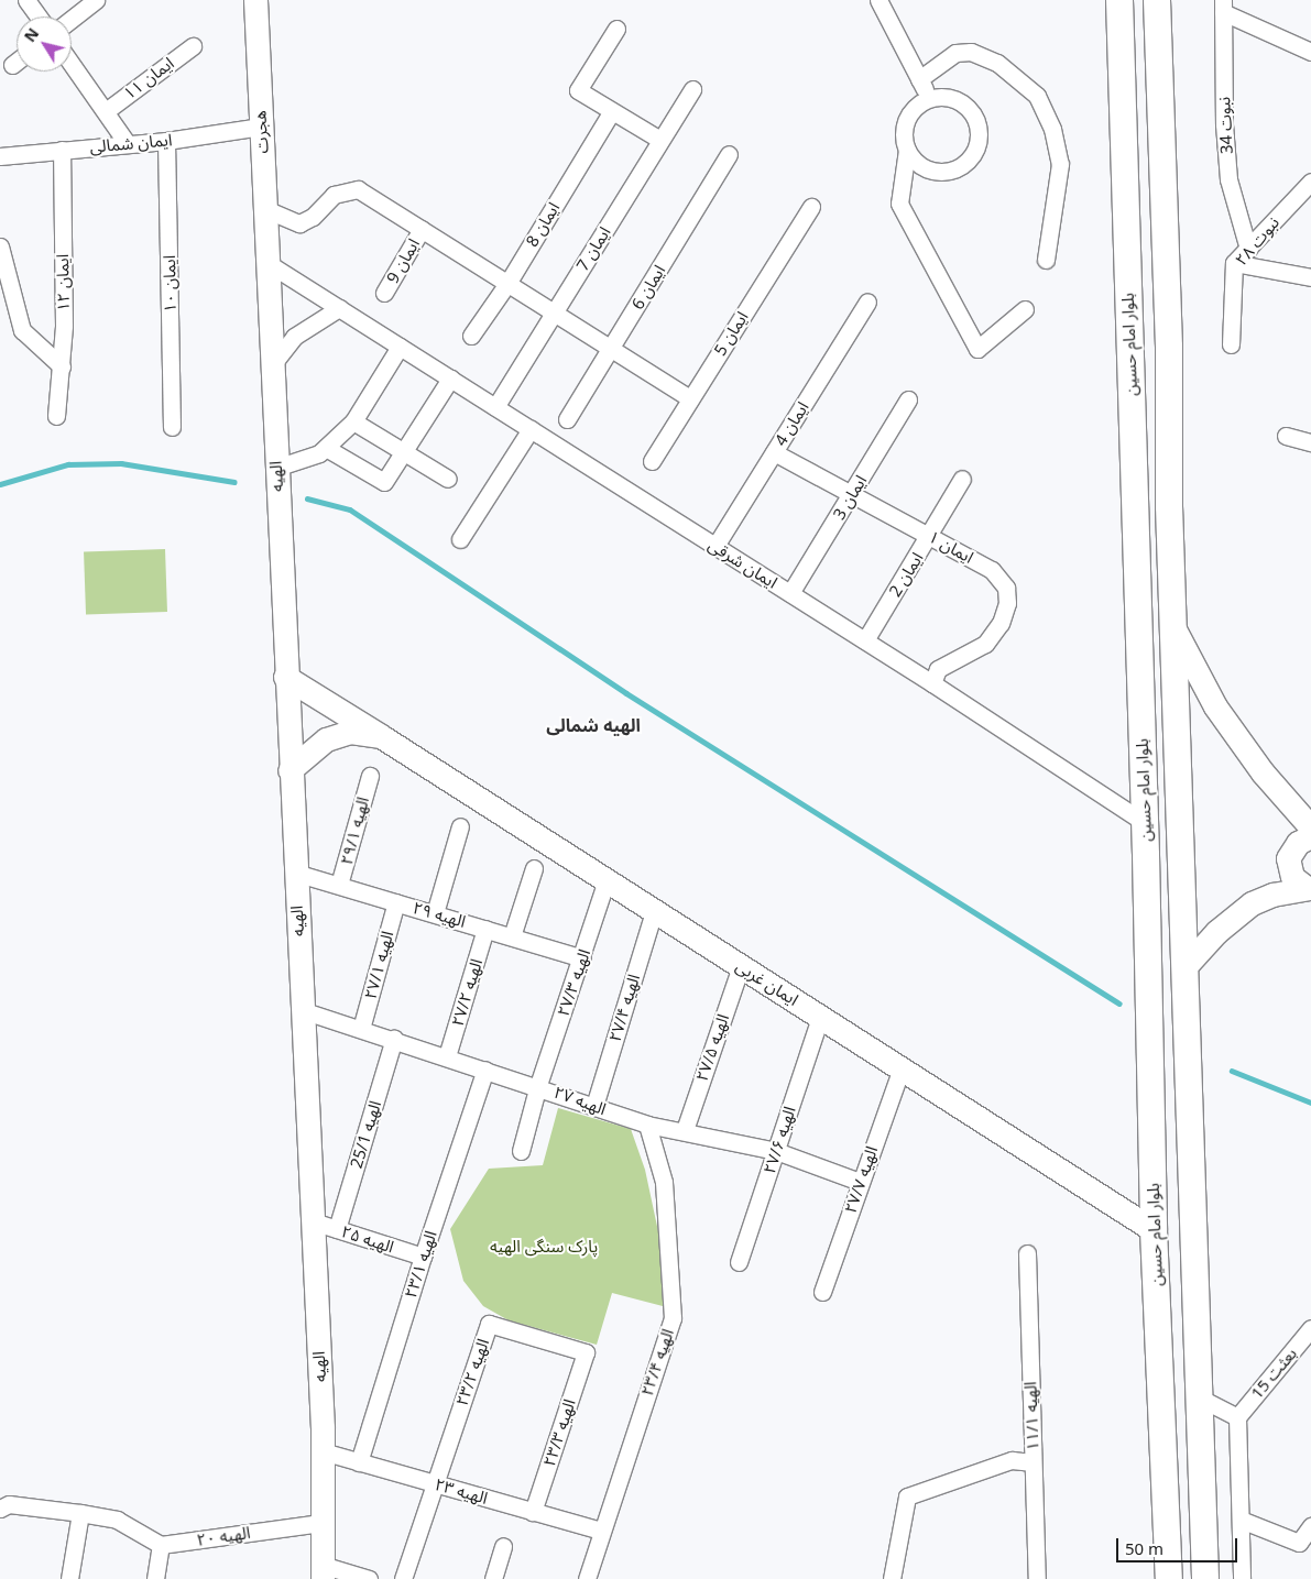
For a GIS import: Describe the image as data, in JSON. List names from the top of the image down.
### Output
{
  "streets": {
    "main road": [
      "هجرت",
      "بلوار امام حسین",
      "الهیه",
      "ایمان غربی"
    ],
    "street": [
      "ایمان ۱۱",
      "نبوت 34",
      "ایمان شمالی",
      "ایمان 8",
      "نبوت ۲۸",
      "ایمان 7",
      "ایمان 9",
      "ایمان ۱۲",
      "ایمان ۱۰",
      "ایمان 6",
      "ایمان 5",
      "ایمان 4",
      "ایمان 3",
      "ایمان ۱",
      "ایمان شرقی",
      "ایمان 2",
      "الهیه ۲۹/۱",
      "الهیه ۲۹",
      "الهیه ۲۷/۱",
      "الهیه ۲۷/۳",
      "الهیه ۲۷/۲",
      "الهیه ۲۷/۴",
      "الهیه ۲۷/۵",
      "الهیه ۲۷",
      "الهیه 25/1",
      "الهیه ۲۷/۶",
      "الهیه ۲۷/۷",
      "الهیه ۲۵",
      "الهیه ۲۳/۱",
      "الهیه ۲۳/۴",
      "الهیه ۲۳/۲",
      "بعثت 15",
      "الهیه ۱۱/۱",
      "الهیه ۲۳/۳",
      "الهیه ۲۳",
      "الهیه ۲۰"
    ]
  },
  "crossings": [
    ["نبوت 34", "نبوت ۲۸"],
    ["هجرت", "ایمان شمالی"],
    ["هجرت", "الهیه"],
    ["هجرت", "ایمان شرقی"],
    ["ایمان شمالی", "ایمان ۱۲"],
    ["ایمان شمالی", "ایمان ۱۰"],
    ["ایمان 7", "ایمان شرقی"],
    ["بلوار امام حسین", "ایمان شرقی"],
    ["بلوار امام حسین", "ایمان غربی"],
    ["ایمان 4", "ایمان ۱"],
    ["ایمان 4", "ایمان شرقی"],
    ["الهیه", "ایمان شرقی"],
    ["الهیه", "الهیه ۲۹"],
    ["الهیه", "ایمان غربی"],
    ["الهیه", "الهیه ۲۷"],
    ["الهیه", "الهیه ۲۵"],
    ["الهیه", "الهیه ۲۳"],
    ["الهیه", "الهیه ۲۰"],
    ["ایمان 3", "ایمان ۱"],
    ["ایمان 3", "ایمان شرقی"],
    ["ایمان ۱", "ایمان شرقی"],
    ["ایمان ۱", "ایمان 2"],
    ["ایمان شرقی", "ایمان 2"],
    ["الهیه ۲۹/۱", "الهیه ۲۹"],
    ["الهیه ۲۹", "الهیه ۲۷/۱"],
    ["الهیه ۲۹", "الهیه ۲۷/۳"],
    ["الهیه ۲۹", "الهیه ۲۷/۲"],
    ["الهیه ۲۷/۱", "الهیه ۲۷"],
    ["الهیه ۲۷/۳", "ایمان غربی"],
    ["الهیه ۲۷/۳", "الهیه ۲۷"],
    ["ایمان غربی", "الهیه ۲۷/۴"],
    ["ایمان غربی", "الهیه ۲۷/۵"],
    ["ایمان غربی", "الهیه ۲۷/۶"],
    ["ایمان غربی", "الهیه ۲۷/۷"],
    ["الهیه ۲۷/۲", "الهیه ۲۷"],
    ["الهیه ۲۷/۴", "الهیه ۲۷"],
    ["الهیه ۲۷/۵", "الهیه ۲۷"],
    ["الهیه ۲۷", "الهیه 25/1"],
    ["الهیه ۲۷", "الهیه ۲۷/۶"],
    ["الهیه ۲۷", "الهیه ۲۷/۷"],
    ["الهیه ۲۷", "الهیه ۲۳/۱"],
    ["الهیه ۲۷", "الهیه ۲۳/۴"],
    ["الهیه 25/1", "الهیه ۲۵"],
    ["الهیه ۲۵", "الهیه ۲۳/۱"],
    ["الهیه ۲۳/۱", "الهیه ۲۳"],
    ["الهیه ۲۳/۴", "الهیه ۲۳"],
    ["الهیه ۲۳/۲", "الهیه ۲۳/۳"],
    ["الهیه ۲۳/۲", "الهیه ۲۳"],
    ["الهیه ۲۳/۳", "الهیه ۲۳"]
  ],
  "districts": ["الهیه شمالی"],
  "parks": ["پارک سنگی الهیه"],
  "scale_bar": "50 m",
  "north": "top left"
}
